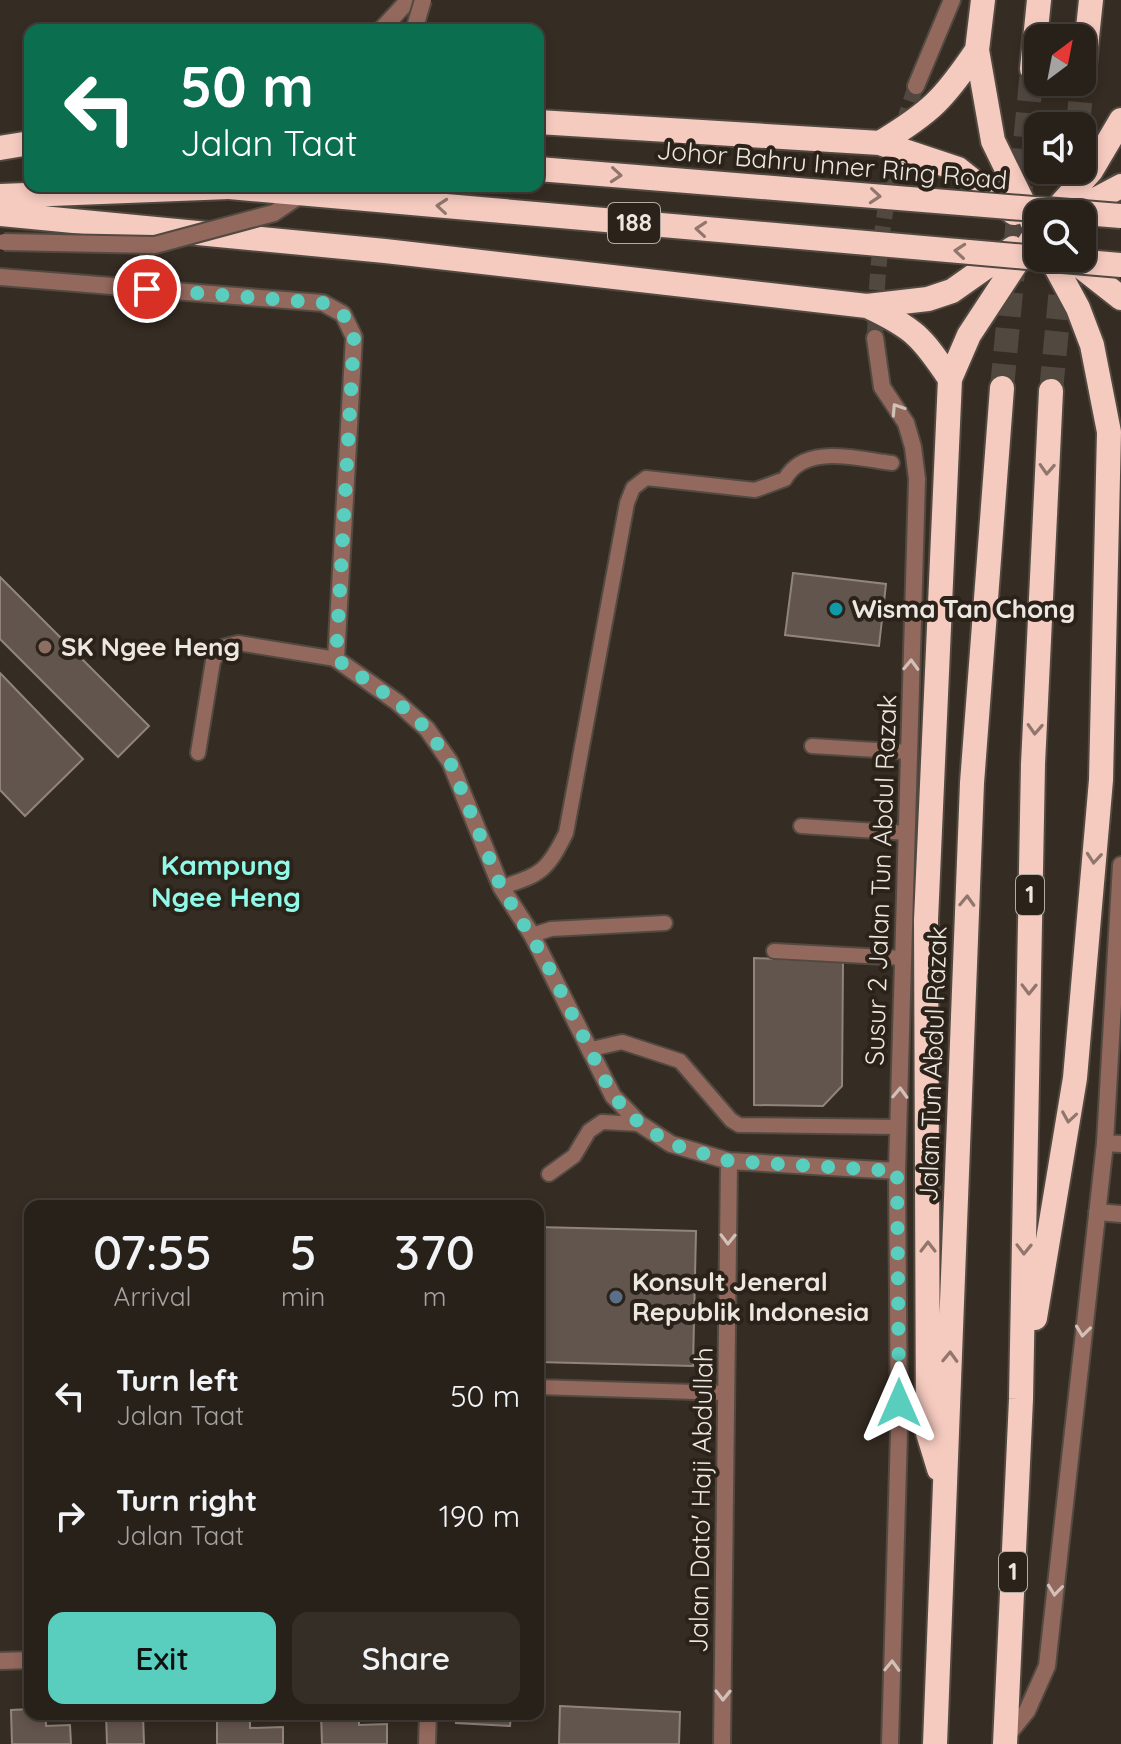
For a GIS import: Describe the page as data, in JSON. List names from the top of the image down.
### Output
{
  "streets": {
    "highway": [
      "Johor Bahru Inner Ring Road",
      "188",
      "1",
      "Jalan Tun Abdul Razak"
    ],
    "street": ["Susur 2 Jalan Tun Abdul Razak", "Jalan Dato' Haji Abdullah"]
  },
  "one_way": ["Susur 2 Jalan Tun Abdul Razak", "Jalan Dato' Haji Abdullah"],
  "districts": ["Kampung Ngee Heng"],
  "places": ["Wisma Tan Chong", "SK Ngee Heng", "Konsult Jeneral Republik Indonesia"],
  "north": "top right",
  "page": {
    "turn": ["50 m", "Jalan Taat"],
    "eta": [
      "07:55",
      "Arrival",
      "5",
      "min",
      "370",
      "m"
    ],
    "list": [
      {
        "name": "Turn left",
        "note": "Jalan Taat",
        "value": "50 m"
      },
      {
        "name": "Turn right",
        "note": "Jalan Taat",
        "value": "190 m"
      }
    ],
    "buttons": ["Exit", "Share"]
  }
}
